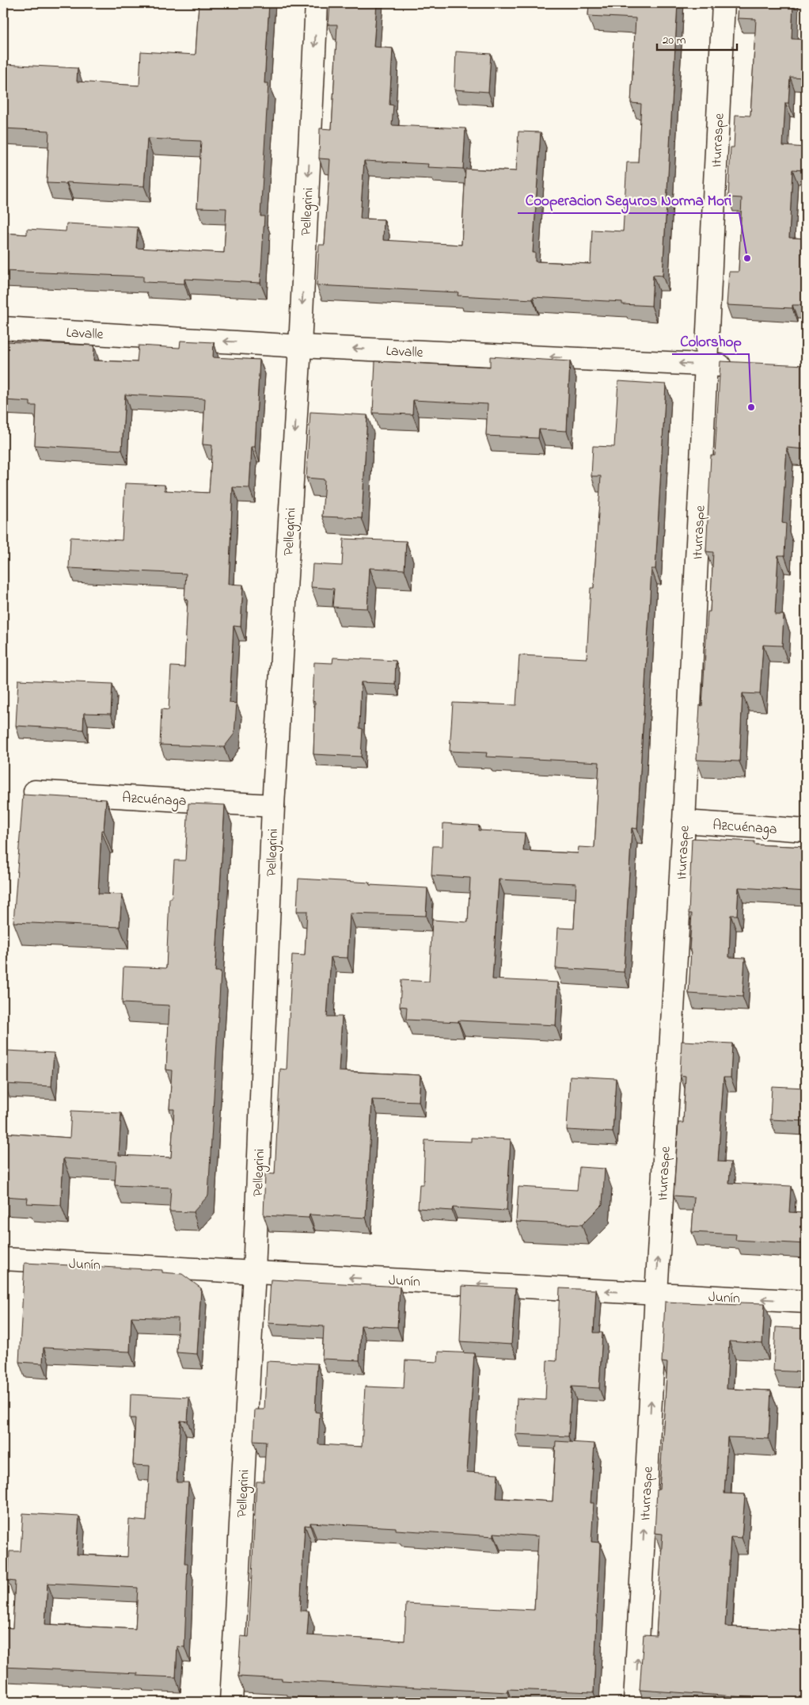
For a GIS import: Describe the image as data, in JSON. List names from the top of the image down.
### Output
{
  "streets": {
    "street": [
      "Iturraspe",
      "Pellegrini",
      "Lavalle",
      "Azcuénaga",
      "Junín"
    ]
  },
  "crossings": [
    ["Iturraspe", "Lavalle"],
    ["Iturraspe", "Azcuénaga"],
    ["Iturraspe", "Junín"],
    ["Pellegrini", "Lavalle"],
    ["Pellegrini", "Azcuénaga"],
    ["Pellegrini", "Junín"]
  ],
  "one_way": [
    "Iturraspe",
    "Pellegrini",
    "Lavalle",
    "Junín"
  ],
  "places": ["Cooperacion Seguros Norma Mori", "Colorshop"],
  "scale_bar": "20 m"
}
